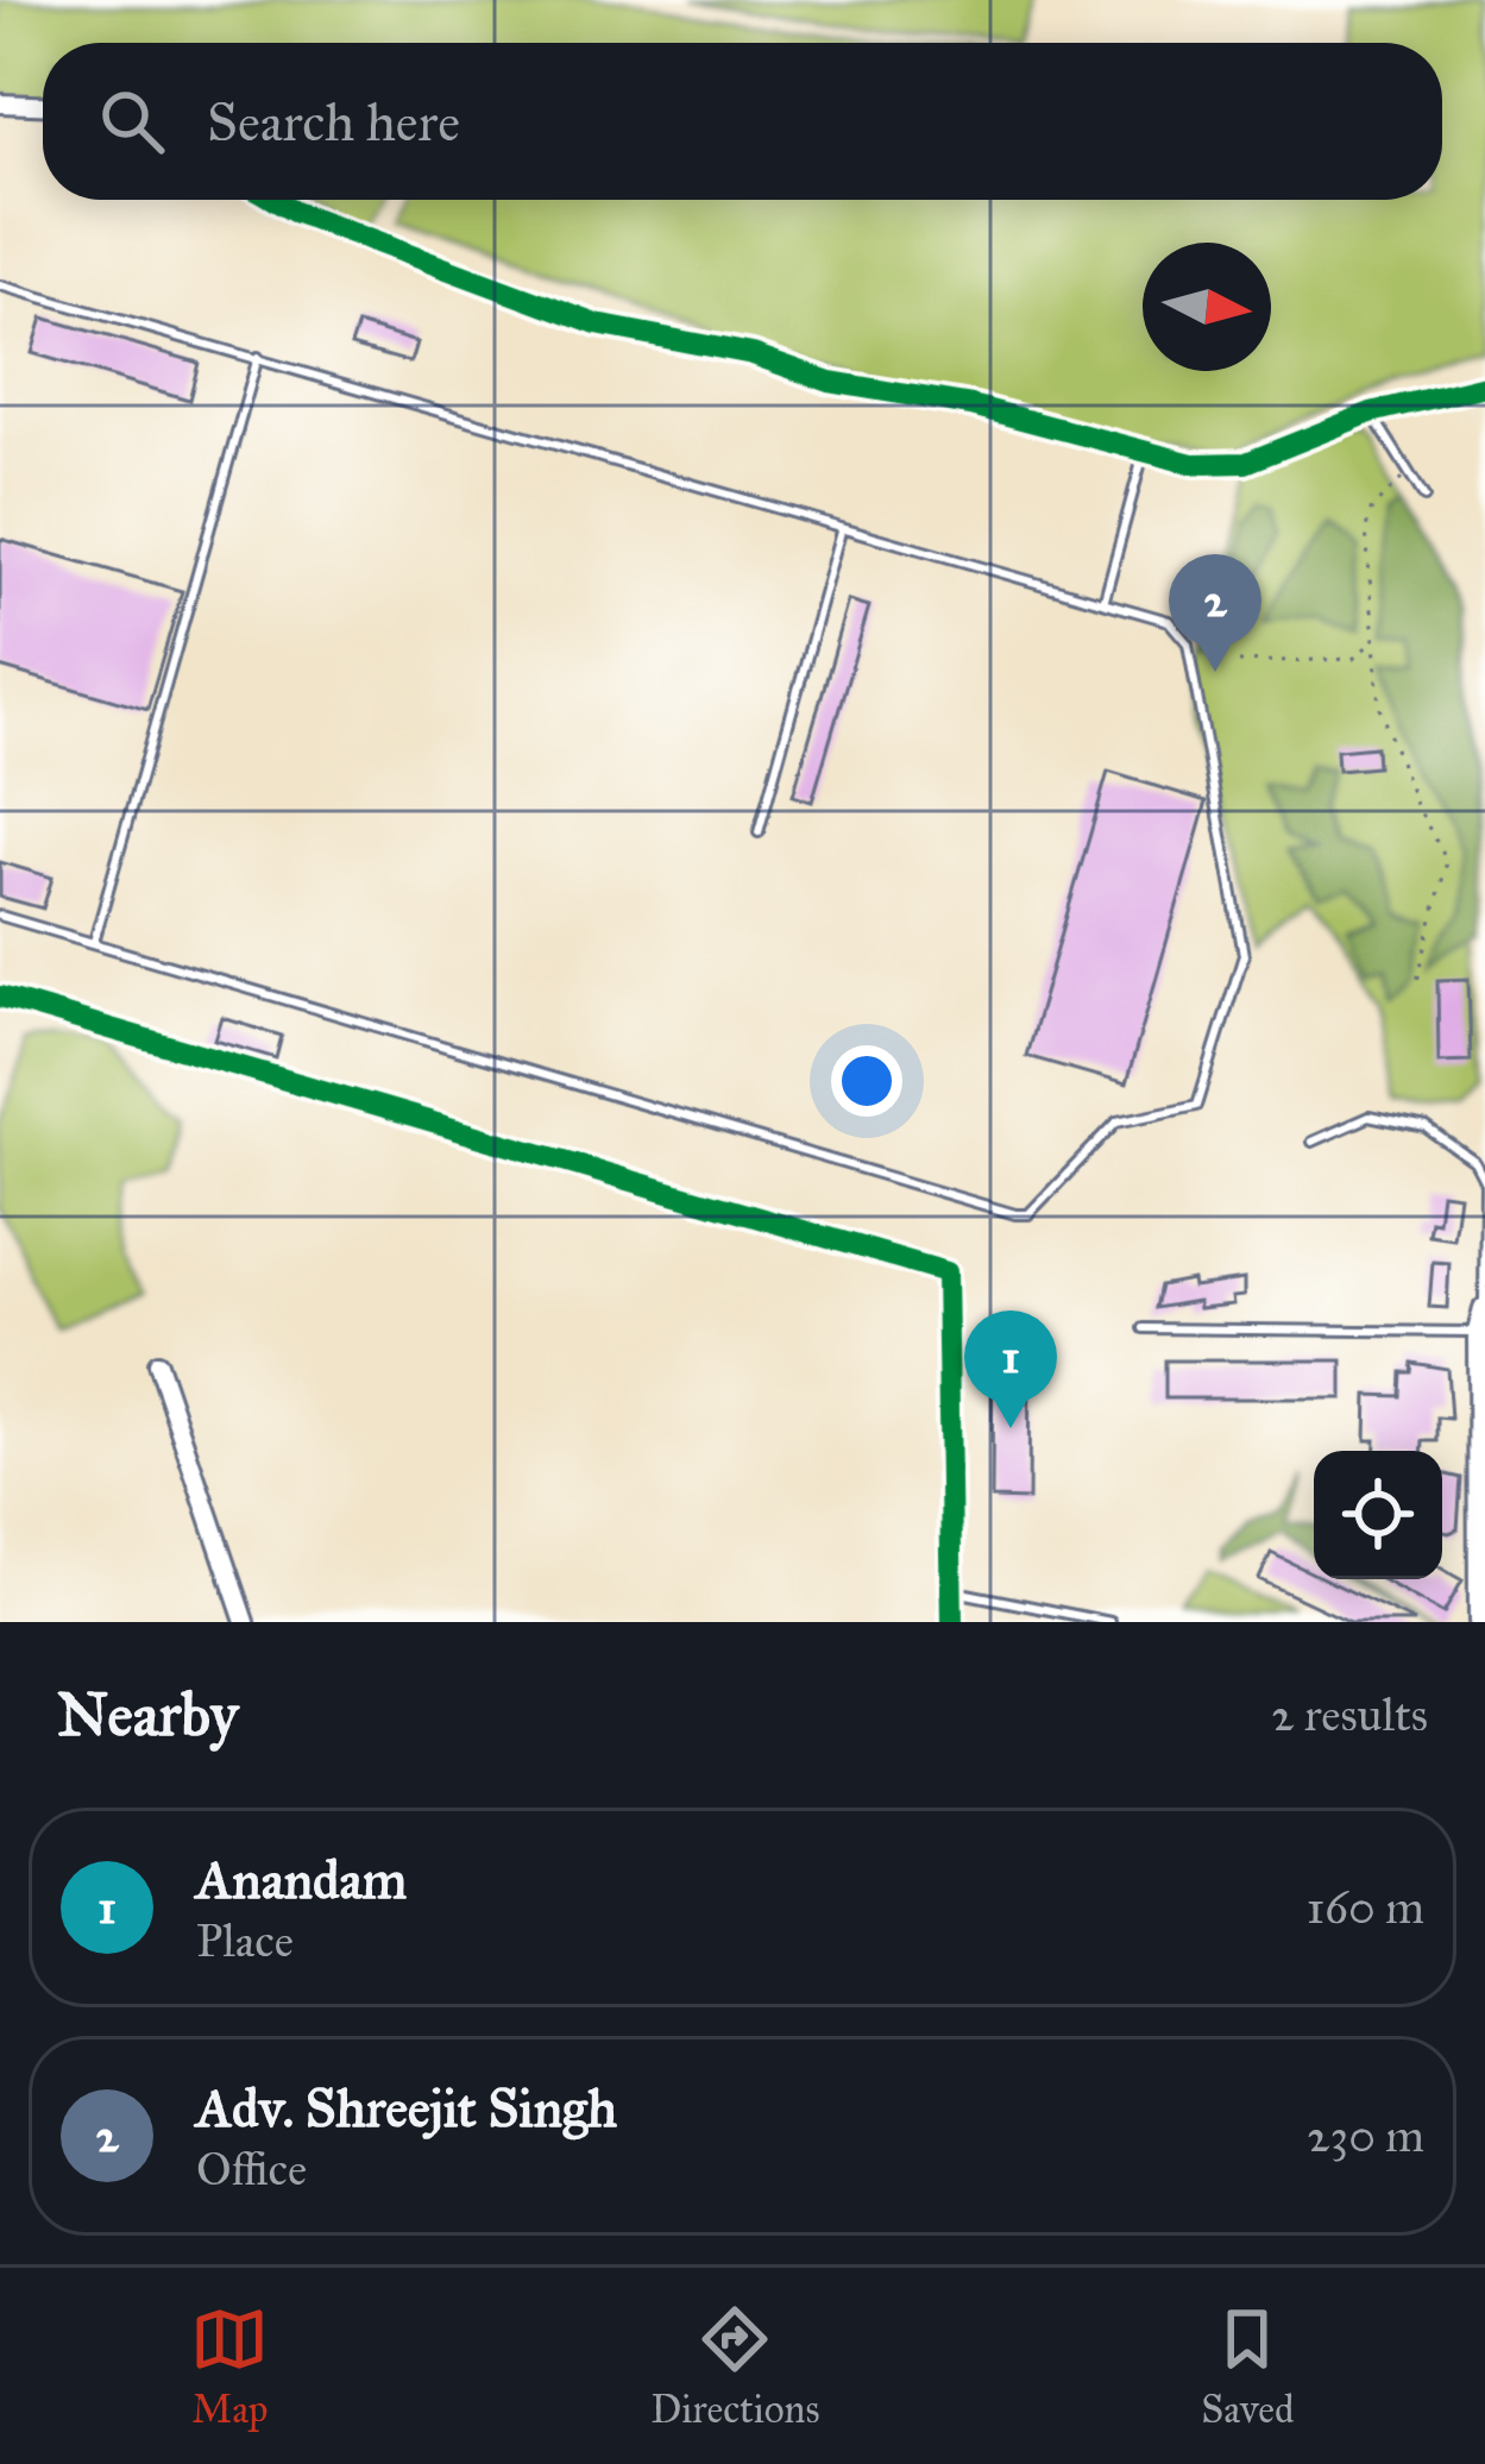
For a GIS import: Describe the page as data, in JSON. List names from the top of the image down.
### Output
{
  "north": "right",
  "page": {
    "search": "Search here",
    "pins": ["2", "1"],
    "heading": ["Nearby", "2 results"],
    "list": [
      {
        "mark": "1",
        "name": "Anandam",
        "note": "Place",
        "value": "160 m"
      },
      {
        "mark": "2",
        "name": "Adv. Shreejit Singh",
        "note": "Office",
        "value": "230 m"
      }
    ],
    "nav": ["Map", "Directions", "Saved"]
  }
}
